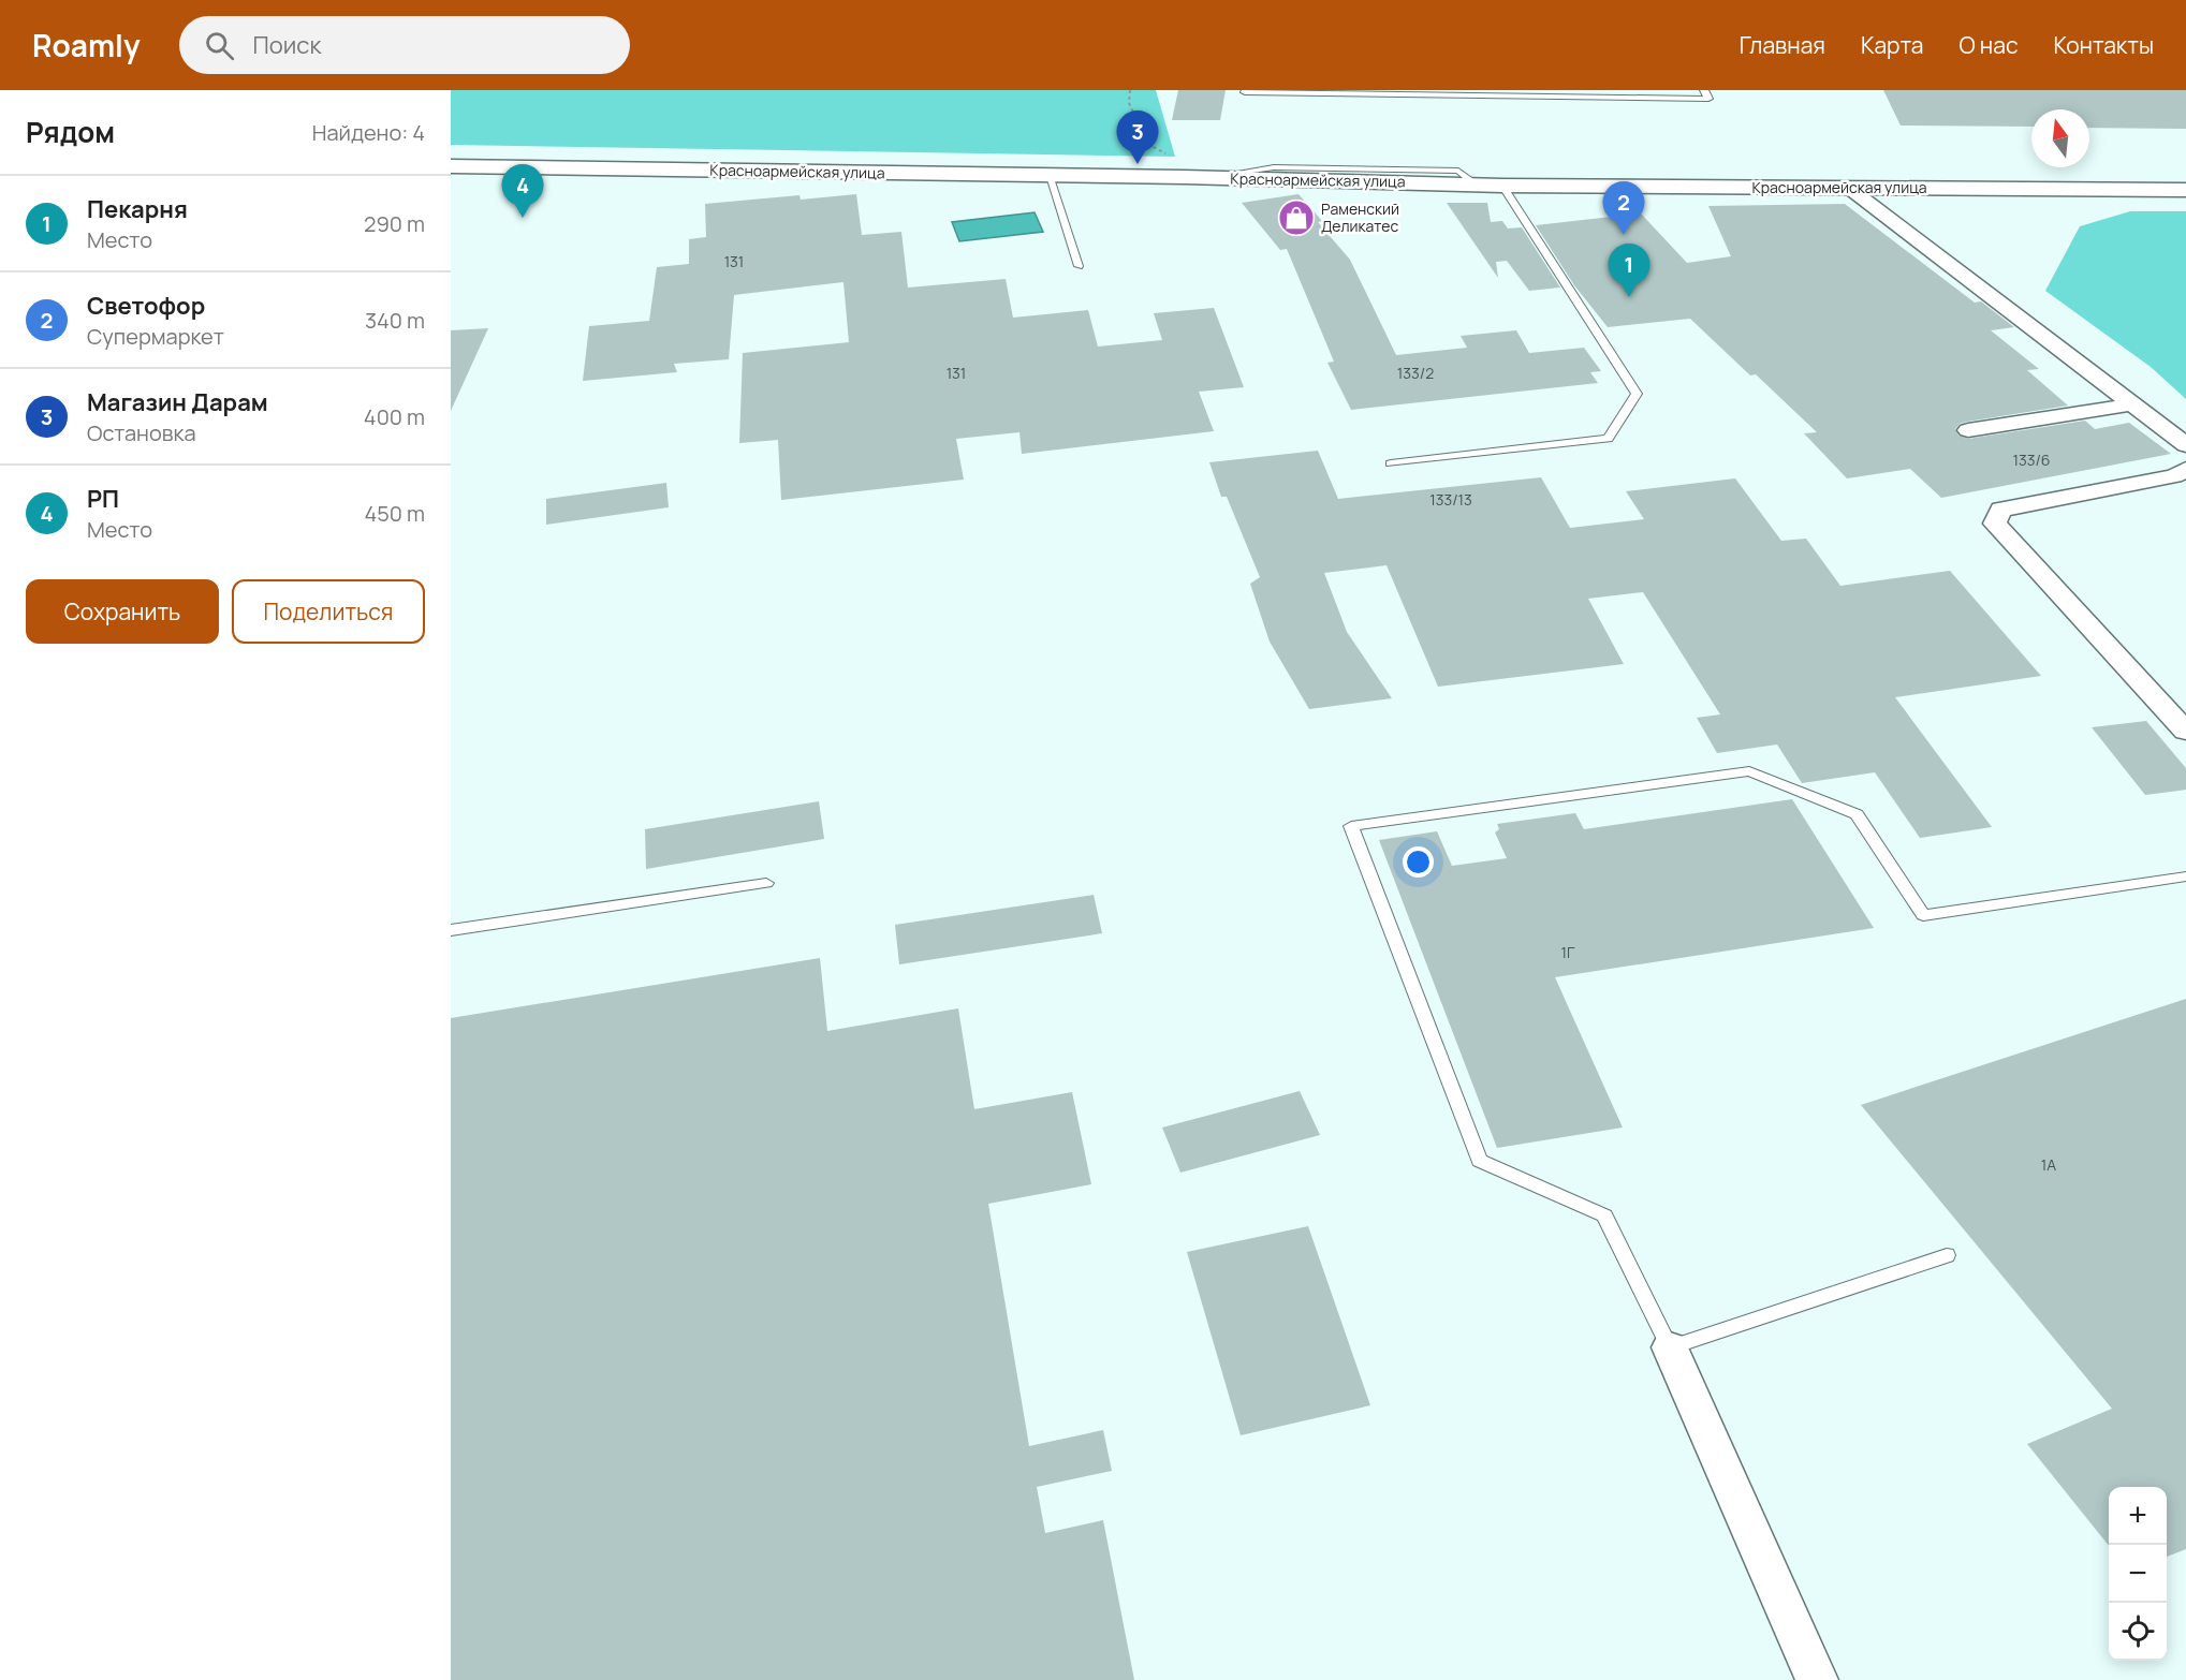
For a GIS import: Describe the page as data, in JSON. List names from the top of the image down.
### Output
{
  "streets": {
    "street": ["Красноармейская улица"]
  },
  "places": {
    "shop": ["Раменский Деликатес"]
  },
  "house_numbers": [
    "131",
    "131",
    "133/2",
    "133/6",
    "133/13",
    "1Г",
    "1А"
  ],
  "north": "top",
  "page": {
    "header": "Roamly",
    "search": "Поиск",
    "nav": [
      "Главная",
      "Карта",
      "О нас",
      "Контакты"
    ],
    "heading": ["Рядом", "Найдено: 4"],
    "pins": [
      "3",
      "4",
      "2",
      "1"
    ],
    "list": [
      {
        "mark": "1",
        "name": "Пекарня",
        "note": "Место",
        "value": "290 m"
      },
      {
        "mark": "2",
        "name": "Светофор",
        "note": "Супермаркет",
        "value": "340 m"
      },
      {
        "mark": "3",
        "name": "Магазин Дарам",
        "note": "Остановка",
        "value": "400 m"
      },
      {
        "mark": "4",
        "name": "РП",
        "note": "Место",
        "value": "450 m"
      }
    ],
    "buttons": ["Сохранить", "Поделиться"],
    "map_buttons": ["+", "−"]
  }
}
